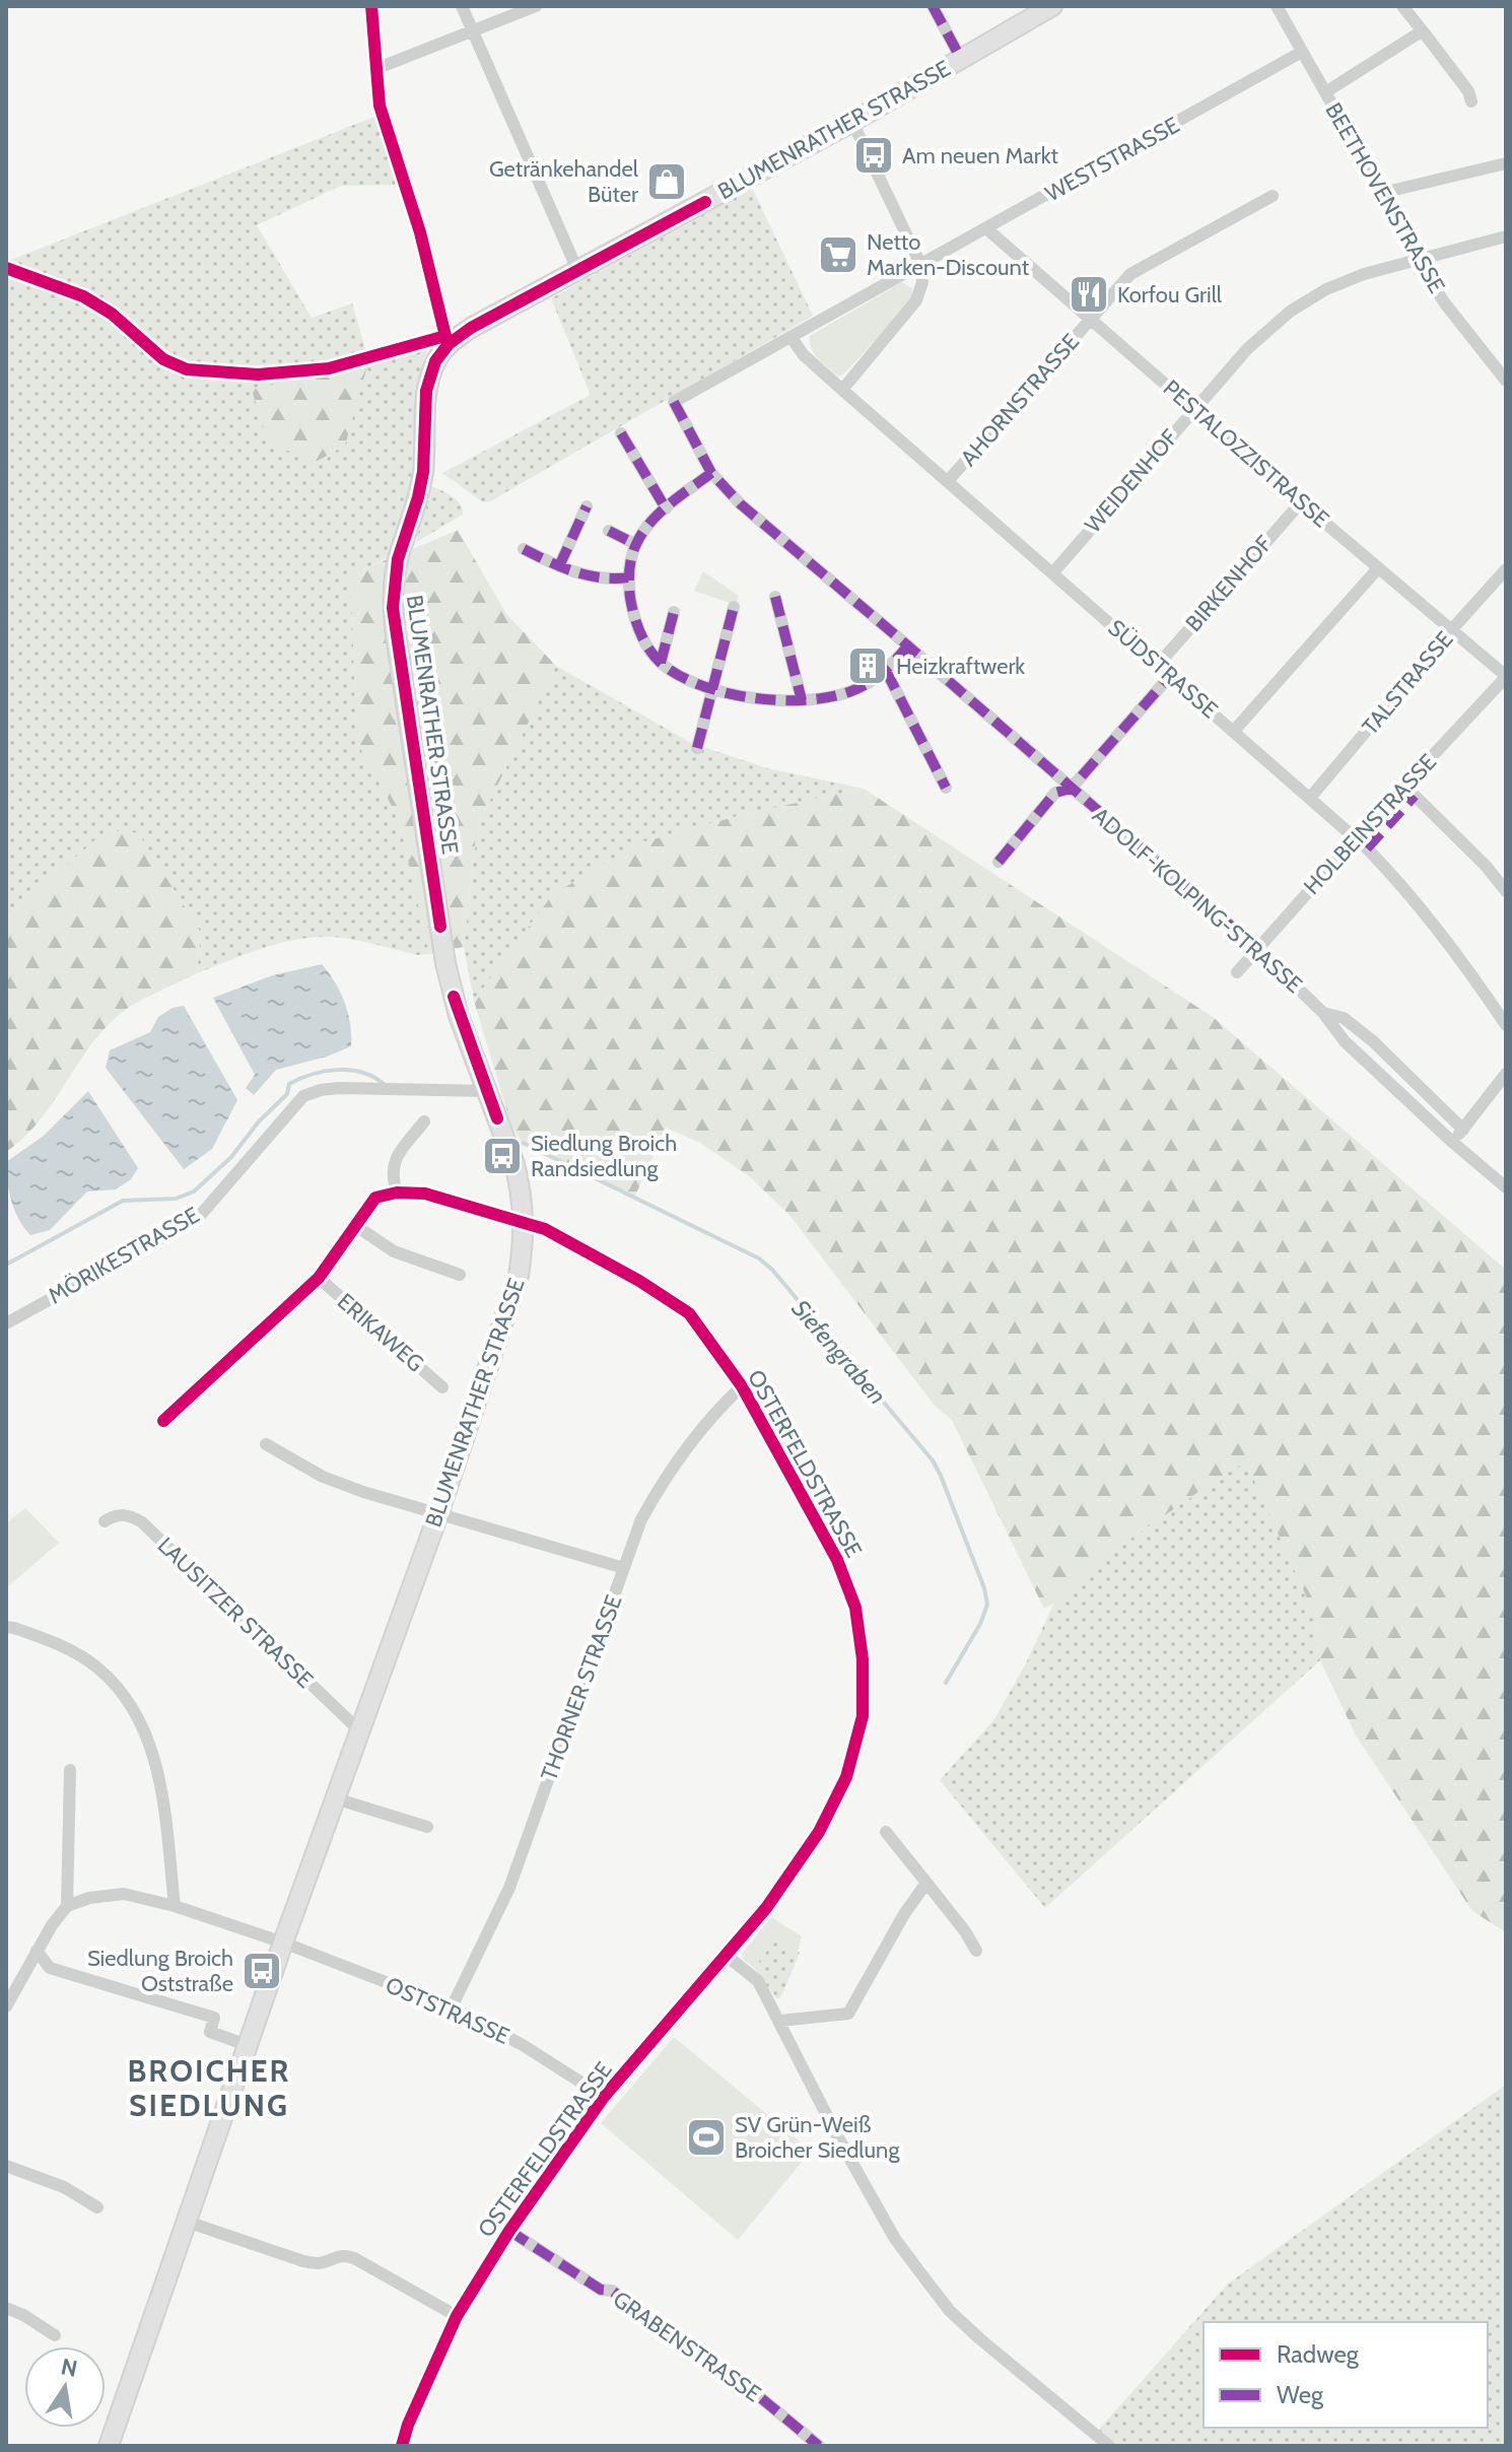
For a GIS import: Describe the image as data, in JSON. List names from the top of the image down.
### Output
{
  "streets": {
    "street": [
      "BLUMENRATHER STRASSE",
      "WESTSTRASSE",
      "BEETHOVENSTRASSE",
      "AHORNSTRASSE",
      "PESTALOZZISTRASSE",
      "WEIDENHOF",
      "BIRKENHOF",
      "SÜDSTRASSE",
      "TALSTRASSE",
      "HOLBEINSTRASSE",
      "ADOLF-KOLPING-STRASSE",
      "MÖRIKESTRASSE",
      "ERIKAWEG",
      "OSTERFELDSTRASSE",
      "LAUSITZER STRASSE",
      "THORNER STRASSE",
      "OSTSTRASSE",
      "GRABENSTRASSE"
    ]
  },
  "crossings": [
    ["BLUMENRATHER STRASSE", "MÖRIKESTRASSE"],
    ["BLUMENRATHER STRASSE", "OSTERFELDSTRASSE"],
    ["BLUMENRATHER STRASSE", "LAUSITZER STRASSE"],
    ["BLUMENRATHER STRASSE", "OSTSTRASSE"],
    ["WESTSTRASSE", "BEETHOVENSTRASSE"],
    ["WESTSTRASSE", "PESTALOZZISTRASSE"],
    ["WESTSTRASSE", "SÜDSTRASSE"],
    ["WESTSTRASSE", "ADOLF-KOLPING-STRASSE"],
    ["BEETHOVENSTRASSE", "WEIDENHOF"],
    ["AHORNSTRASSE", "PESTALOZZISTRASSE"],
    ["AHORNSTRASSE", "SÜDSTRASSE"],
    ["PESTALOZZISTRASSE", "WEIDENHOF"],
    ["PESTALOZZISTRASSE", "BIRKENHOF"],
    ["PESTALOZZISTRASSE", "TALSTRASSE"],
    ["PESTALOZZISTRASSE", "HOLBEINSTRASSE"],
    ["WEIDENHOF", "SÜDSTRASSE"],
    ["BIRKENHOF", "SÜDSTRASSE"],
    ["SÜDSTRASSE", "TALSTRASSE"],
    ["SÜDSTRASSE", "HOLBEINSTRASSE"],
    ["HOLBEINSTRASSE", "ADOLF-KOLPING-STRASSE"],
    ["OSTERFELDSTRASSE", "THORNER STRASSE"],
    ["OSTERFELDSTRASSE", "OSTSTRASSE"],
    ["OSTERFELDSTRASSE", "GRABENSTRASSE"],
    ["THORNER STRASSE", "OSTSTRASSE"]
  ],
  "districts": ["BROICHER SIEDLUNG"],
  "water": ["Siefengraben"],
  "places": {
    "bus stop": ["Am neuen Markt", "Siedlung Broich Randsiedlung", "Siedlung Broich Oststraße"],
    "shop": ["Getränkehandel Büter"],
    "supermarket": ["Netto Marken-Discount"],
    "restaurant": ["Korfou Grill"],
    "building": ["Heizkraftwerk"],
    "sports": ["SV Grün-Weiß Broicher Siedlung"]
  },
  "legend": ["Radweg", "Weg"],
  "north": "top"
}
